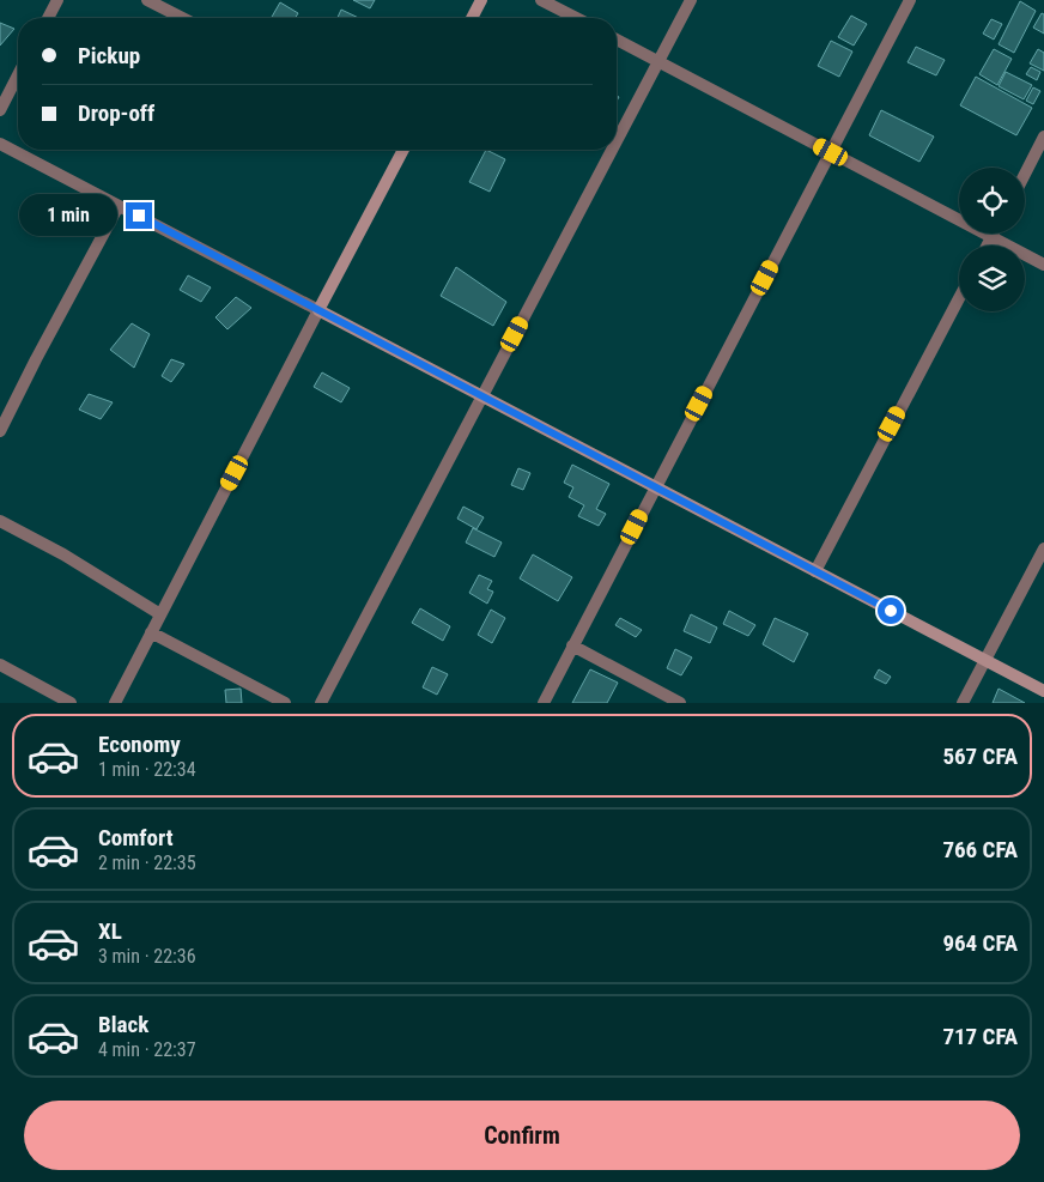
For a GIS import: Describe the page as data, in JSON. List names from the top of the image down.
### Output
{
  "page": {
    "banner": ["Pickup", "Drop-off"],
    "bubble": "1 min",
    "list": [
      {
        "name": "Economy",
        "note": "1 min · 22:34",
        "value": "567 CFA"
      },
      {
        "name": "Comfort",
        "note": "2 min · 22:35",
        "value": "766 CFA"
      },
      {
        "name": "XL",
        "note": "3 min · 22:36",
        "value": "964 CFA"
      },
      {
        "name": "Black",
        "note": "4 min · 22:37",
        "value": "717 CFA"
      }
    ],
    "buttons": "Confirm"
  }
}
